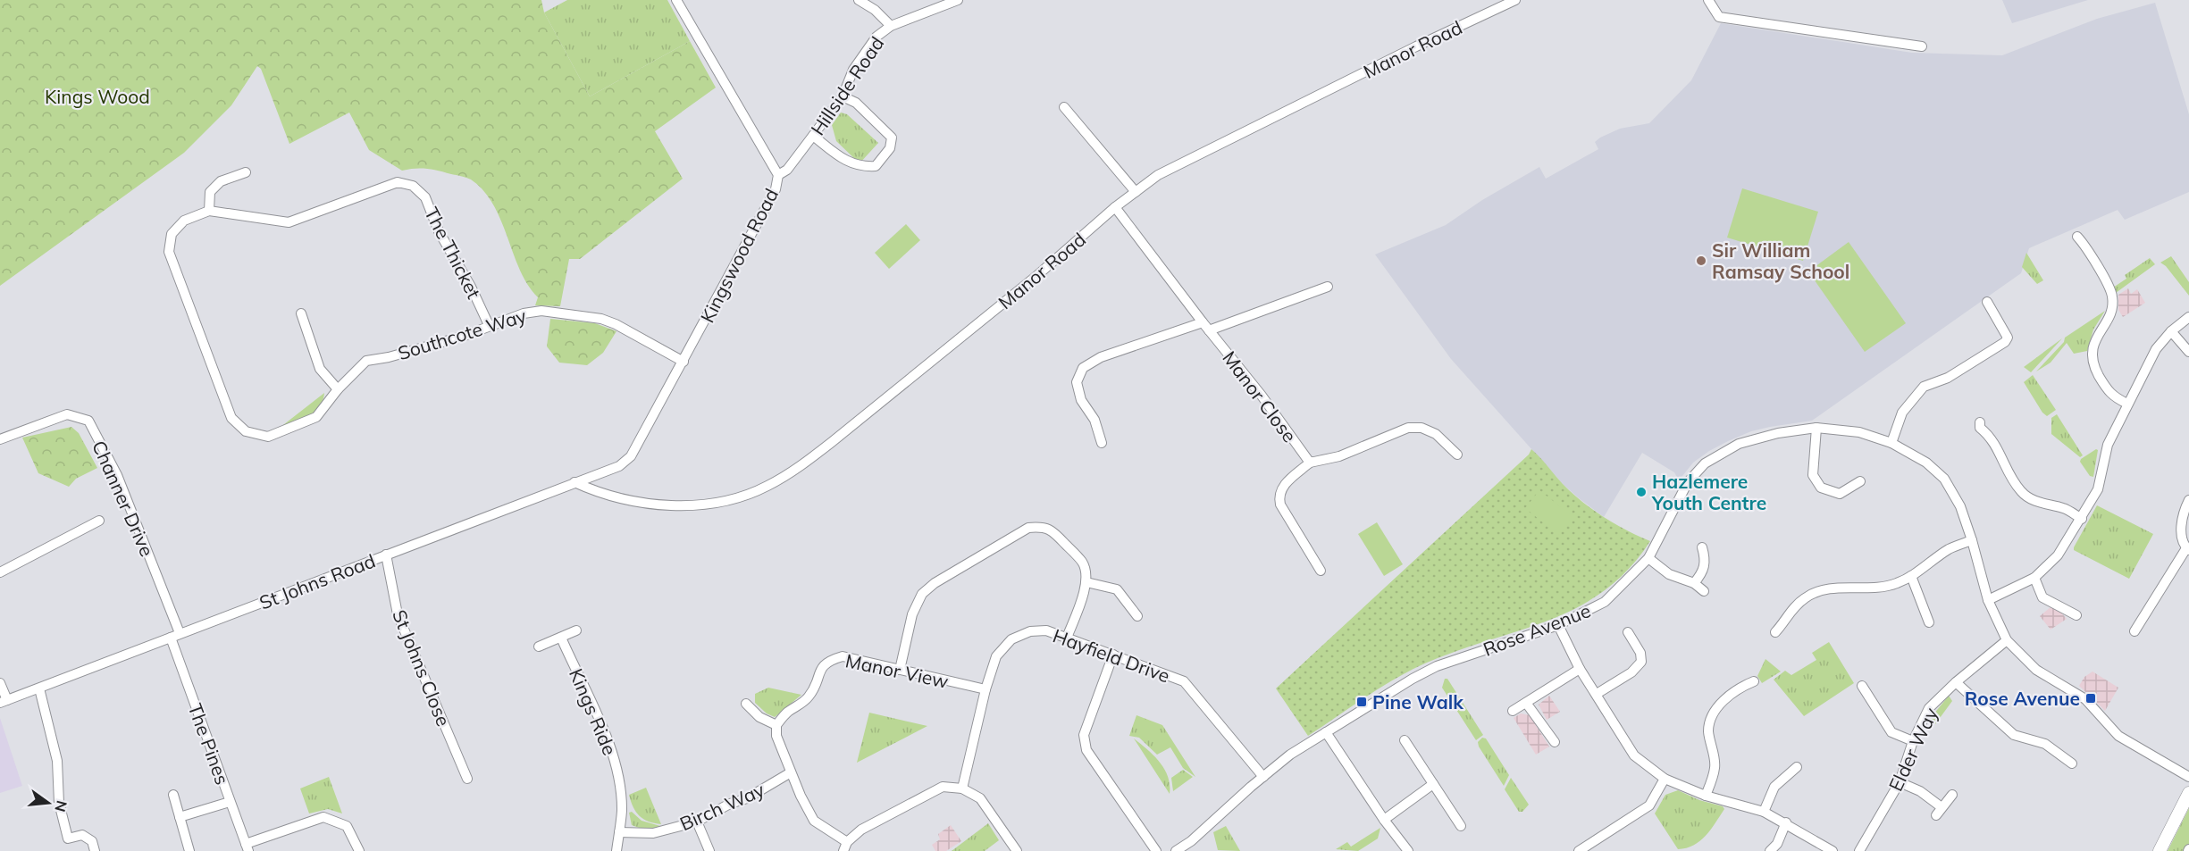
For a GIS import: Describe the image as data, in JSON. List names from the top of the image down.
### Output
{
  "streets": {
    "street": [
      "Manor Road",
      "Hillside Road",
      "The Thicket",
      "Kingswood Road",
      "Southcote Way",
      "Manor Close",
      "Channer Drive",
      "St Johns Road",
      "Rose Avenue",
      "Hayfield Drive",
      "St Johns Close",
      "Manor View",
      "Kings Ride",
      "The Pines",
      "Elder Way",
      "Birch Way"
    ]
  },
  "crossings": [
    ["Manor Road", "Manor Close"],
    ["Manor Road", "St Johns Road"],
    ["Hillside Road", "Kingswood Road"],
    ["The Thicket", "Southcote Way"],
    ["Kingswood Road", "Southcote Way"],
    ["Kingswood Road", "St Johns Road"],
    ["Channer Drive", "St Johns Road"],
    ["St Johns Road", "St Johns Close"],
    ["St Johns Road", "The Pines"],
    ["Rose Avenue", "Hayfield Drive"],
    ["Rose Avenue", "Elder Way"],
    ["Hayfield Drive", "Manor View"],
    ["Kings Ride", "Birch Way"]
  ],
  "parks": ["Kings Wood"],
  "places": {
    "other": ["Sir William Ramsay School", "Hazlemere Youth Centre"],
    "transit": ["Rose Avenue", "Pine Walk"]
  },
  "north": "right"
}
